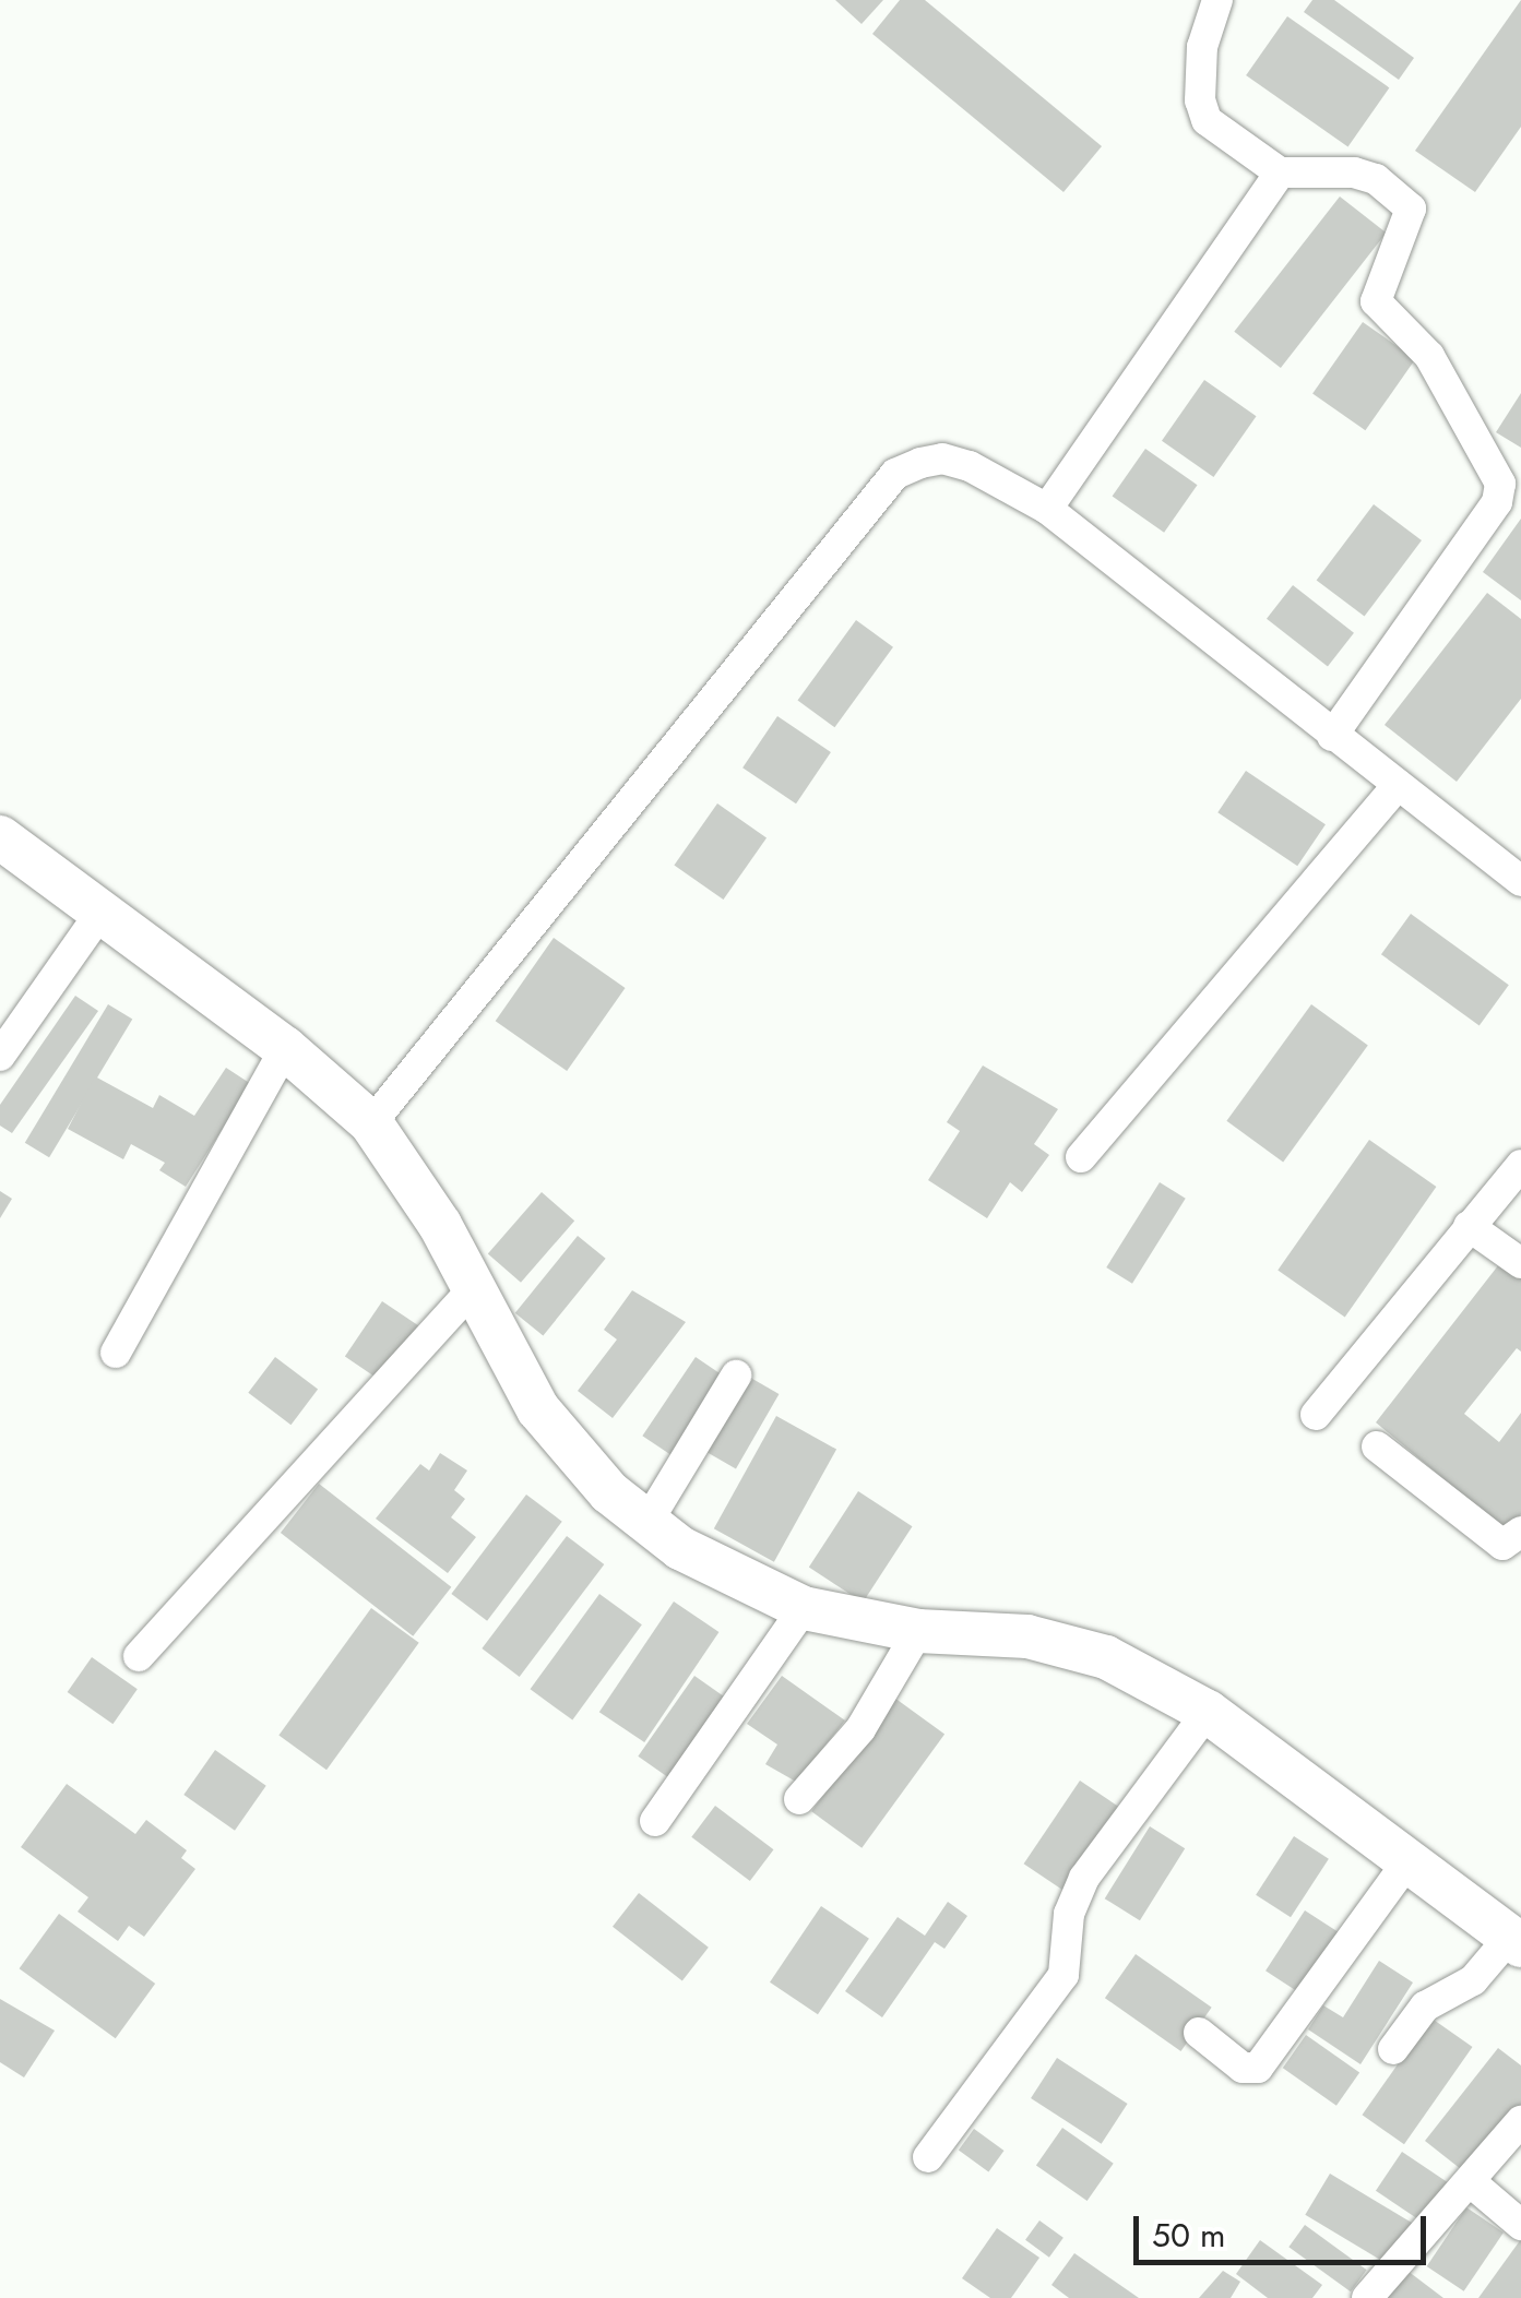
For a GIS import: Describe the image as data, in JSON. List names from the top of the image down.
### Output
{
  "scale_bar": "50 m"
}
